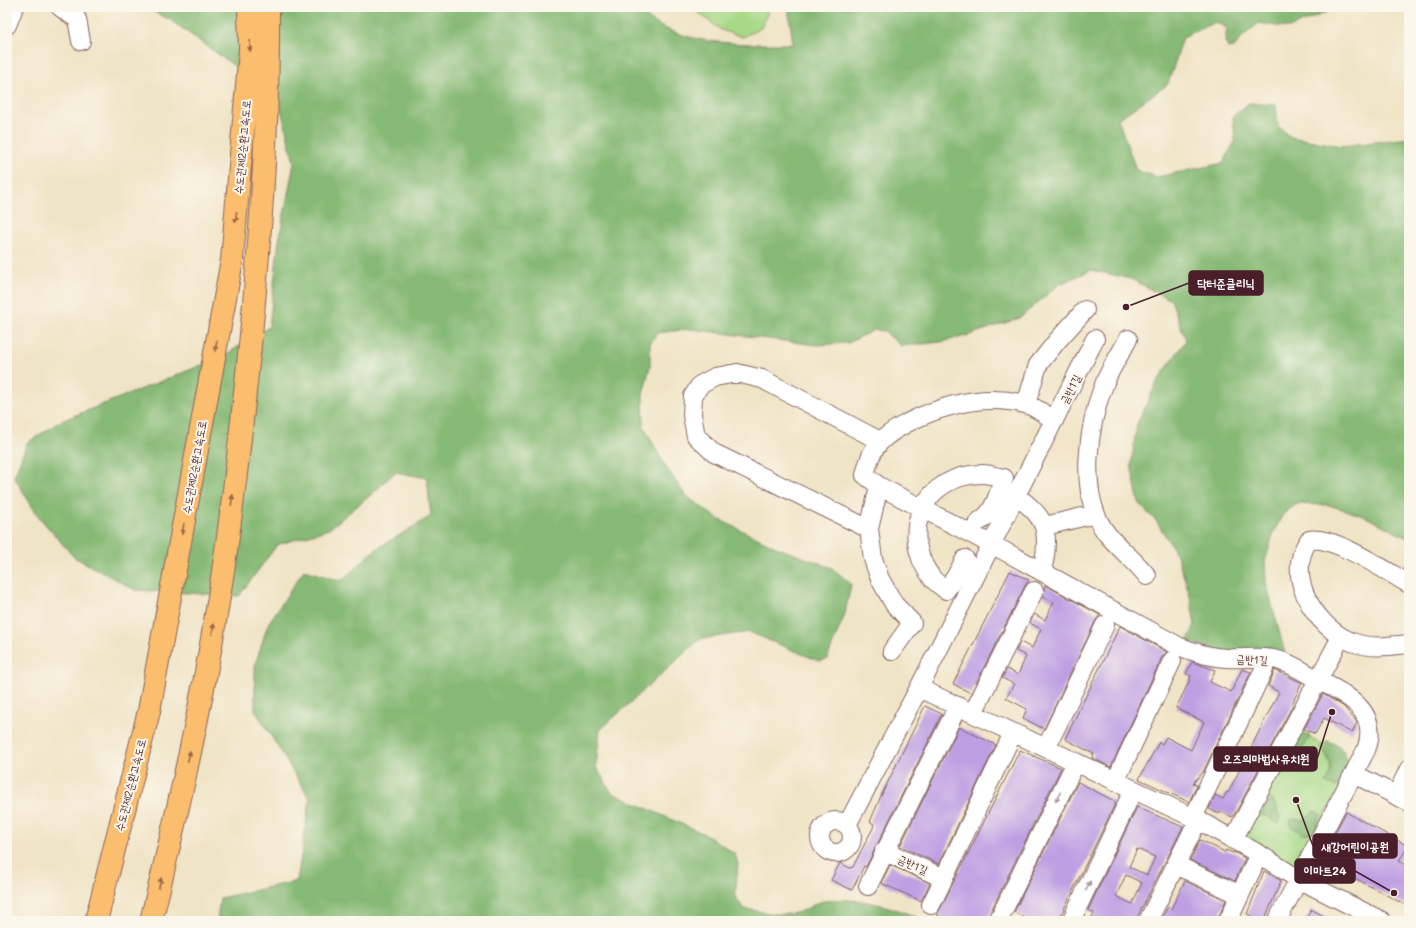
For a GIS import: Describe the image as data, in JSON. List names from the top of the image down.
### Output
{
  "streets": {
    "highway": ["수도권제2순환고속도로"],
    "street": ["금반1길"]
  },
  "places": [
    "닥터준클리닉",
    "오즈의마법사유치원",
    "새강어린이공원",
    "이마트24"
  ]
}
